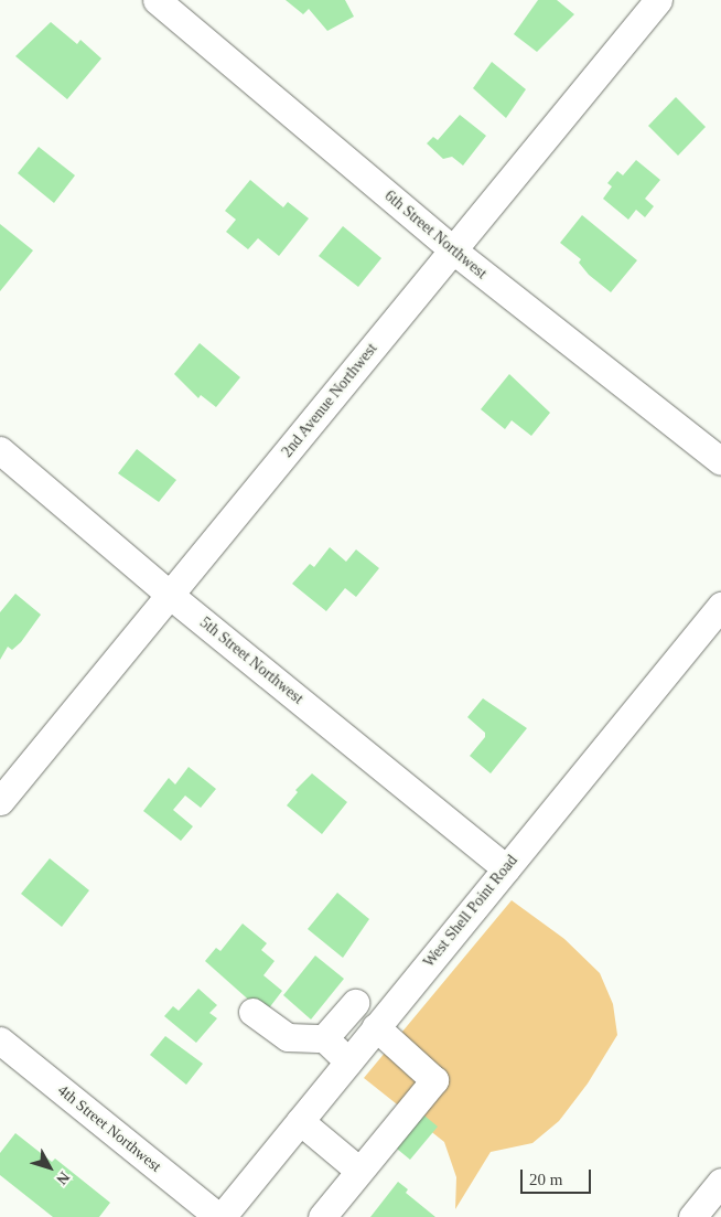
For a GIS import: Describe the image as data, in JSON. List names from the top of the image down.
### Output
{
  "streets": {
    "street": [
      "6th Street Northwest",
      "2nd Avenue Northwest",
      "5th Street Northwest",
      "West Shell Point Road",
      "4th Street Northwest"
    ]
  },
  "crossings": [
    ["6th Street Northwest", "2nd Avenue Northwest"],
    ["2nd Avenue Northwest", "5th Street Northwest"],
    ["5th Street Northwest", "West Shell Point Road"],
    ["West Shell Point Road", "4th Street Northwest"]
  ],
  "scale_bar": "20 m",
  "north": "bottom right"
}
